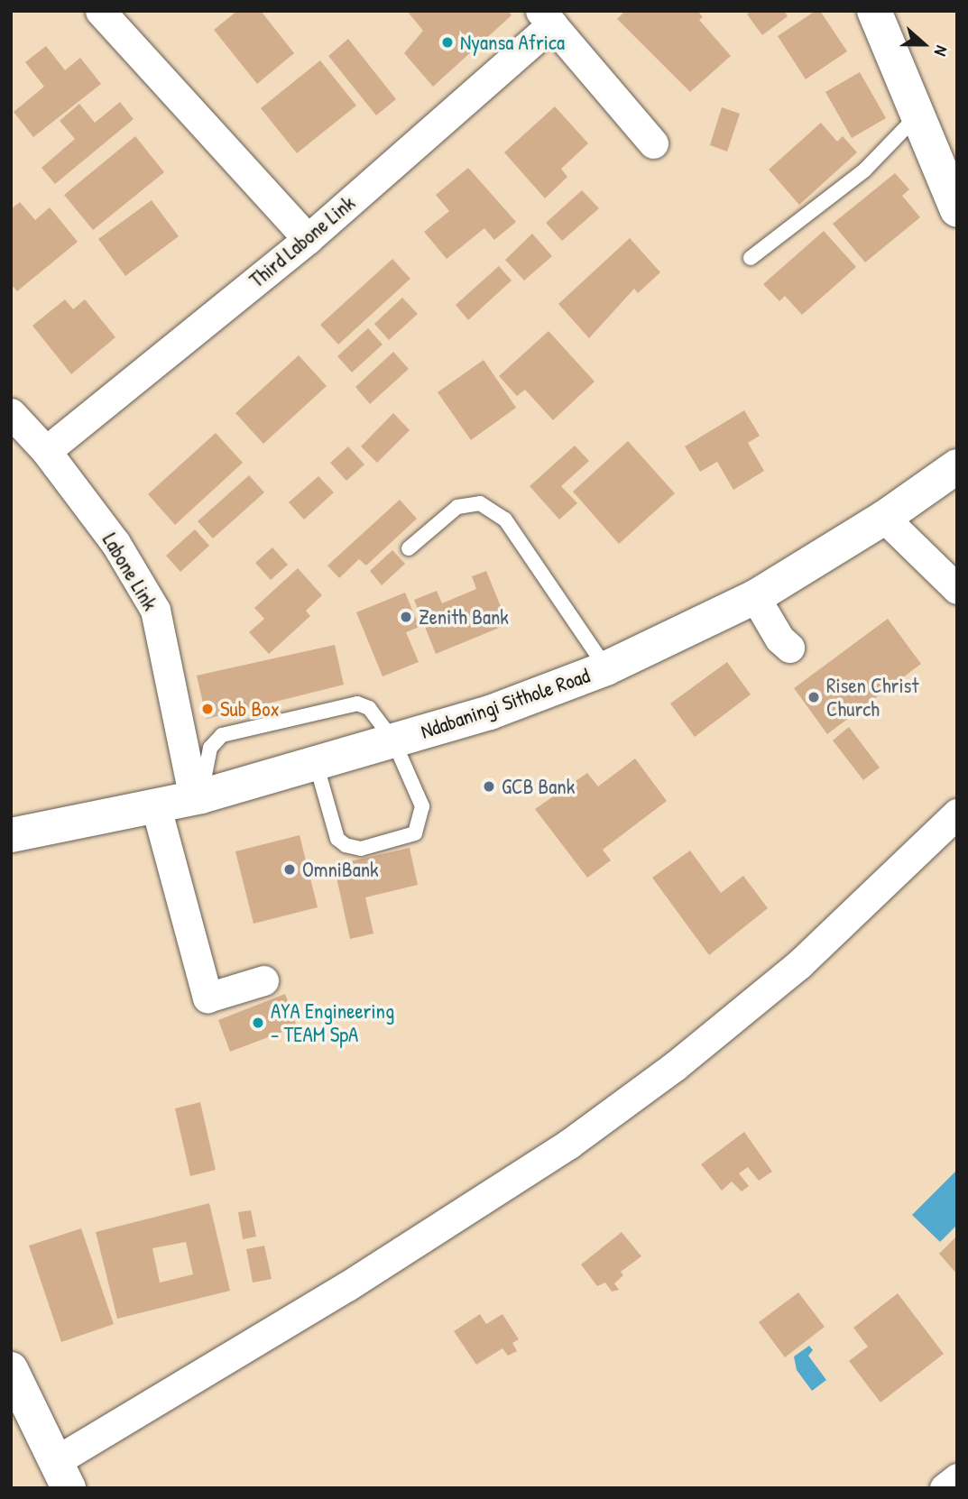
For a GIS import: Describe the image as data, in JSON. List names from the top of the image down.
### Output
{
  "streets": {
    "street": ["Third Labone Link", "Labone Link", "Ndabaningi Sithole Road"]
  },
  "crossings": [
    ["Third Labone Link", "Labone Link"],
    ["Labone Link", "Ndabaningi Sithole Road"]
  ],
  "places": [
    "Nyansa Africa",
    "Zenith Bank",
    "Risen Christ Church",
    "Sub Box",
    "GCB Bank",
    "OmniBank",
    "AYA Engineering - TEAM SpA"
  ],
  "north": "right"
}
